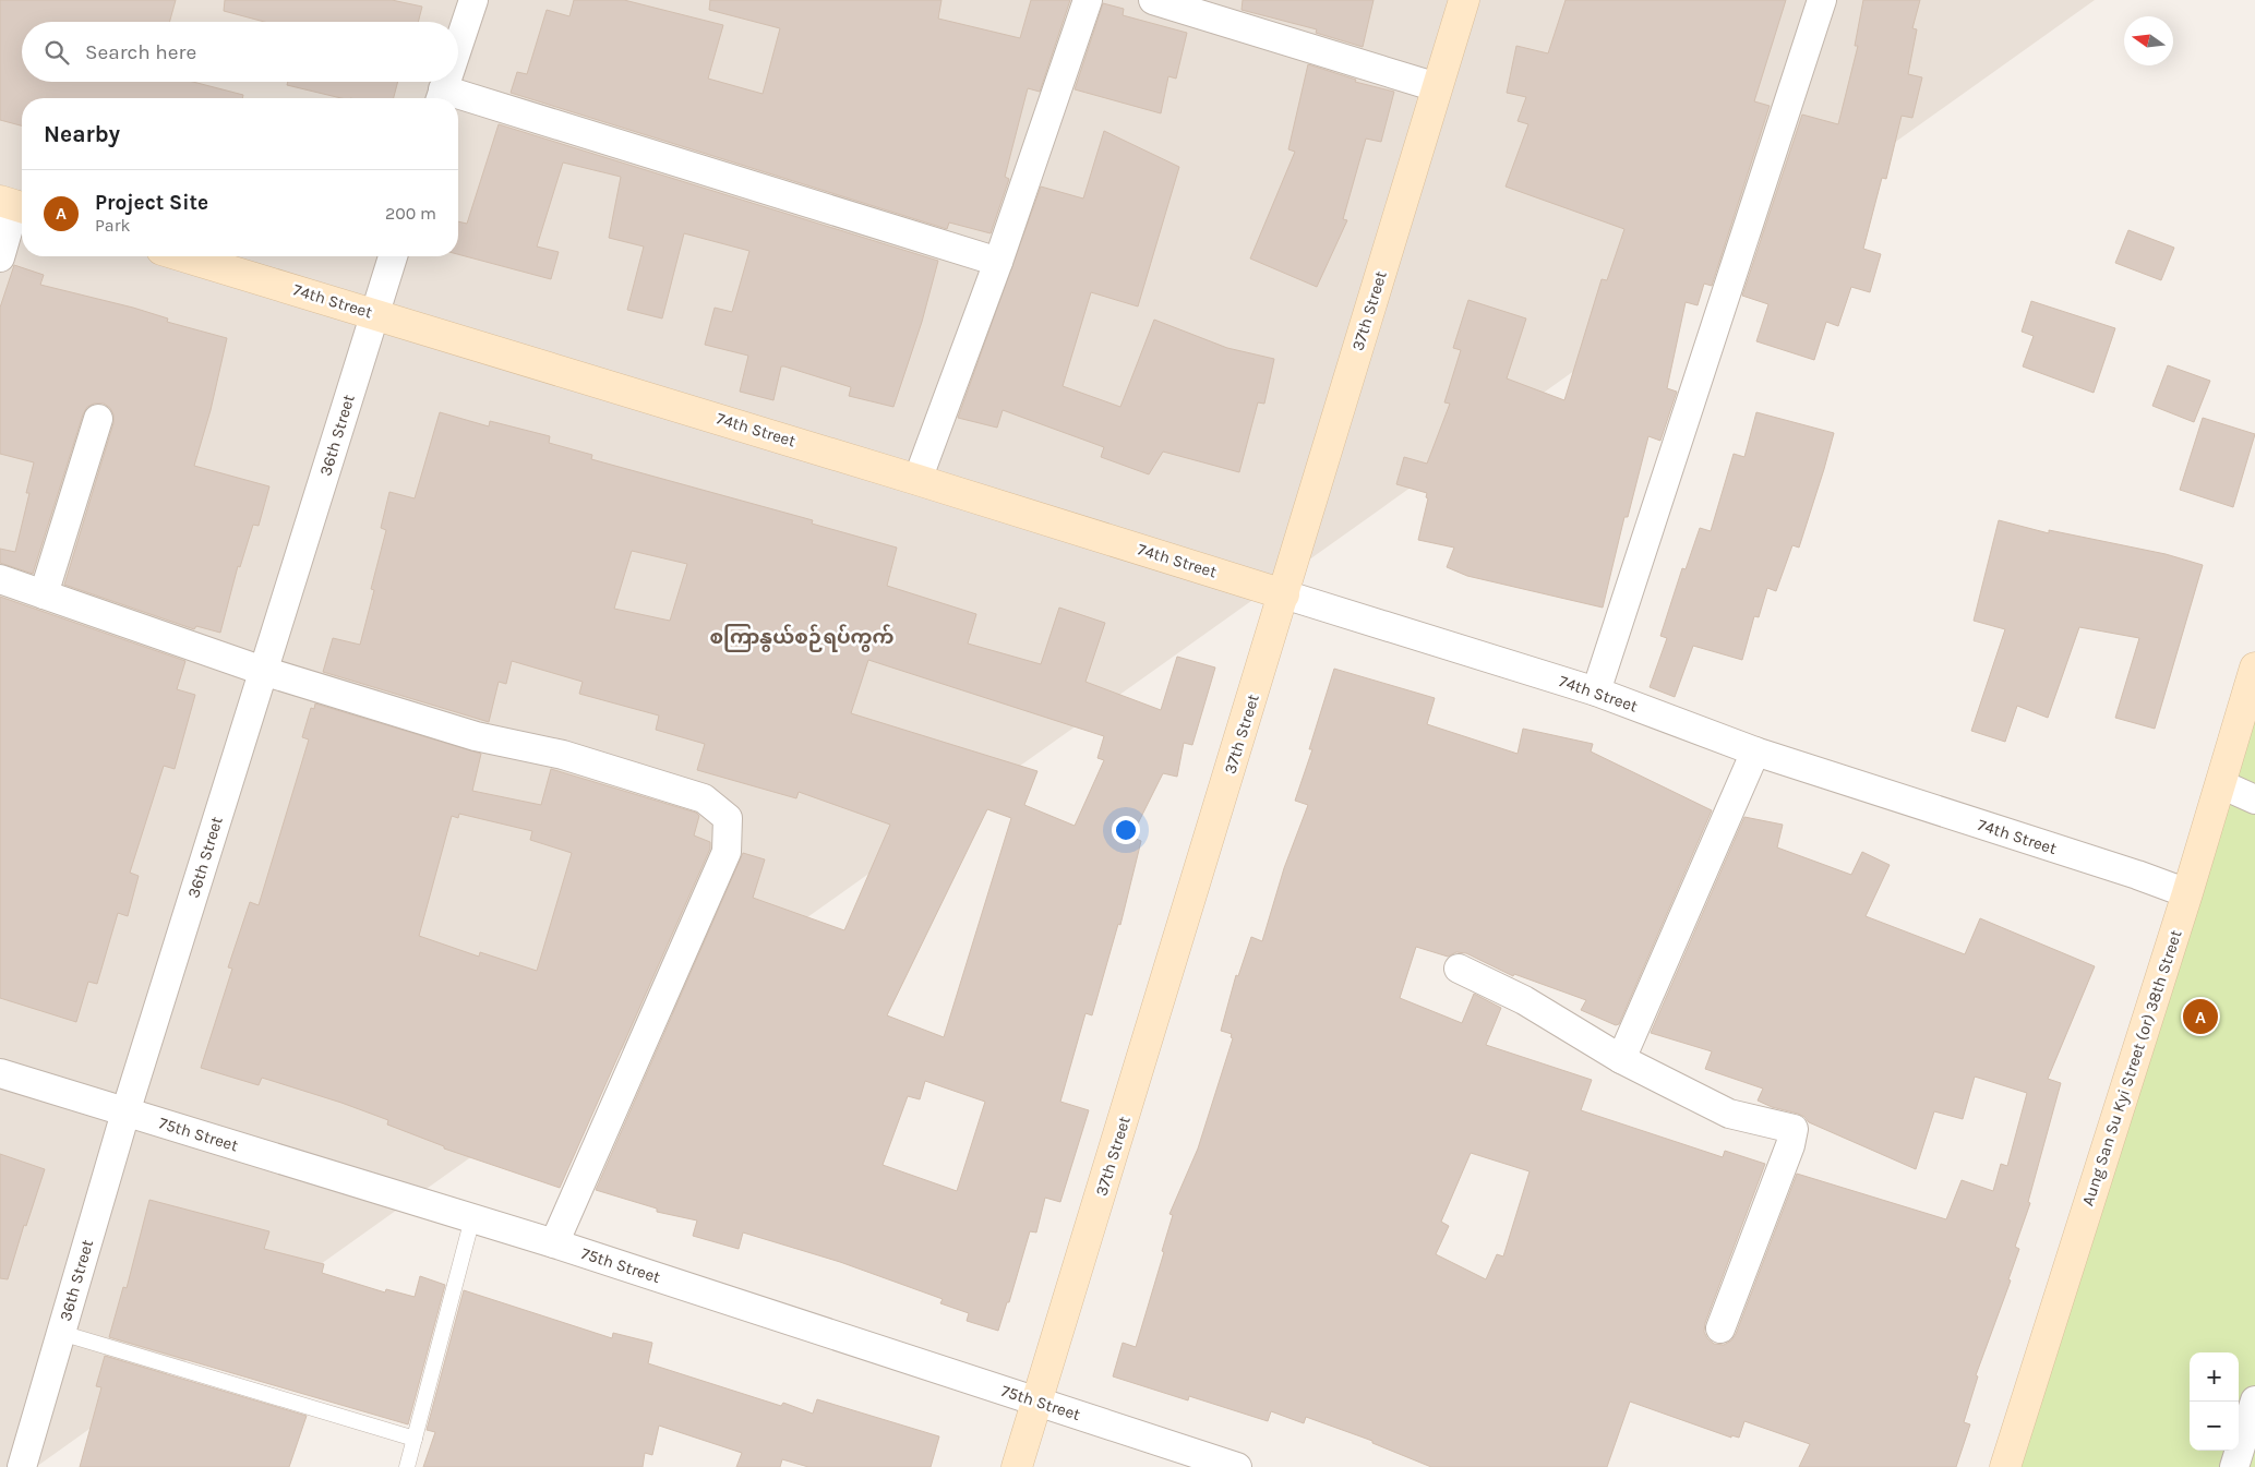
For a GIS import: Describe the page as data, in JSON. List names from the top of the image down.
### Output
{
  "streets": {
    "street": [
      "74th Street",
      "37th Street",
      "36th Street",
      "Aung San Su Kyi Street (or) 38th Street",
      "75th Street"
    ]
  },
  "crossings": [
    ["74th Street", "37th Street"],
    ["74th Street", "36th Street"],
    ["74th Street", "Aung San Su Kyi Street (or) 38th Street"],
    ["37th Street", "75th Street"],
    ["36th Street", "75th Street"]
  ],
  "districts": ["စကြာနွယ်စဉ်ရပ်ကွက်"],
  "north": "left",
  "page": {
    "search": "Search here",
    "heading": "Nearby",
    "list": [
      {
        "mark": "A",
        "name": "Project Site",
        "note": "Park",
        "value": "200 m"
      }
    ],
    "pins": "A",
    "map_buttons": ["+", "−"]
  }
}
